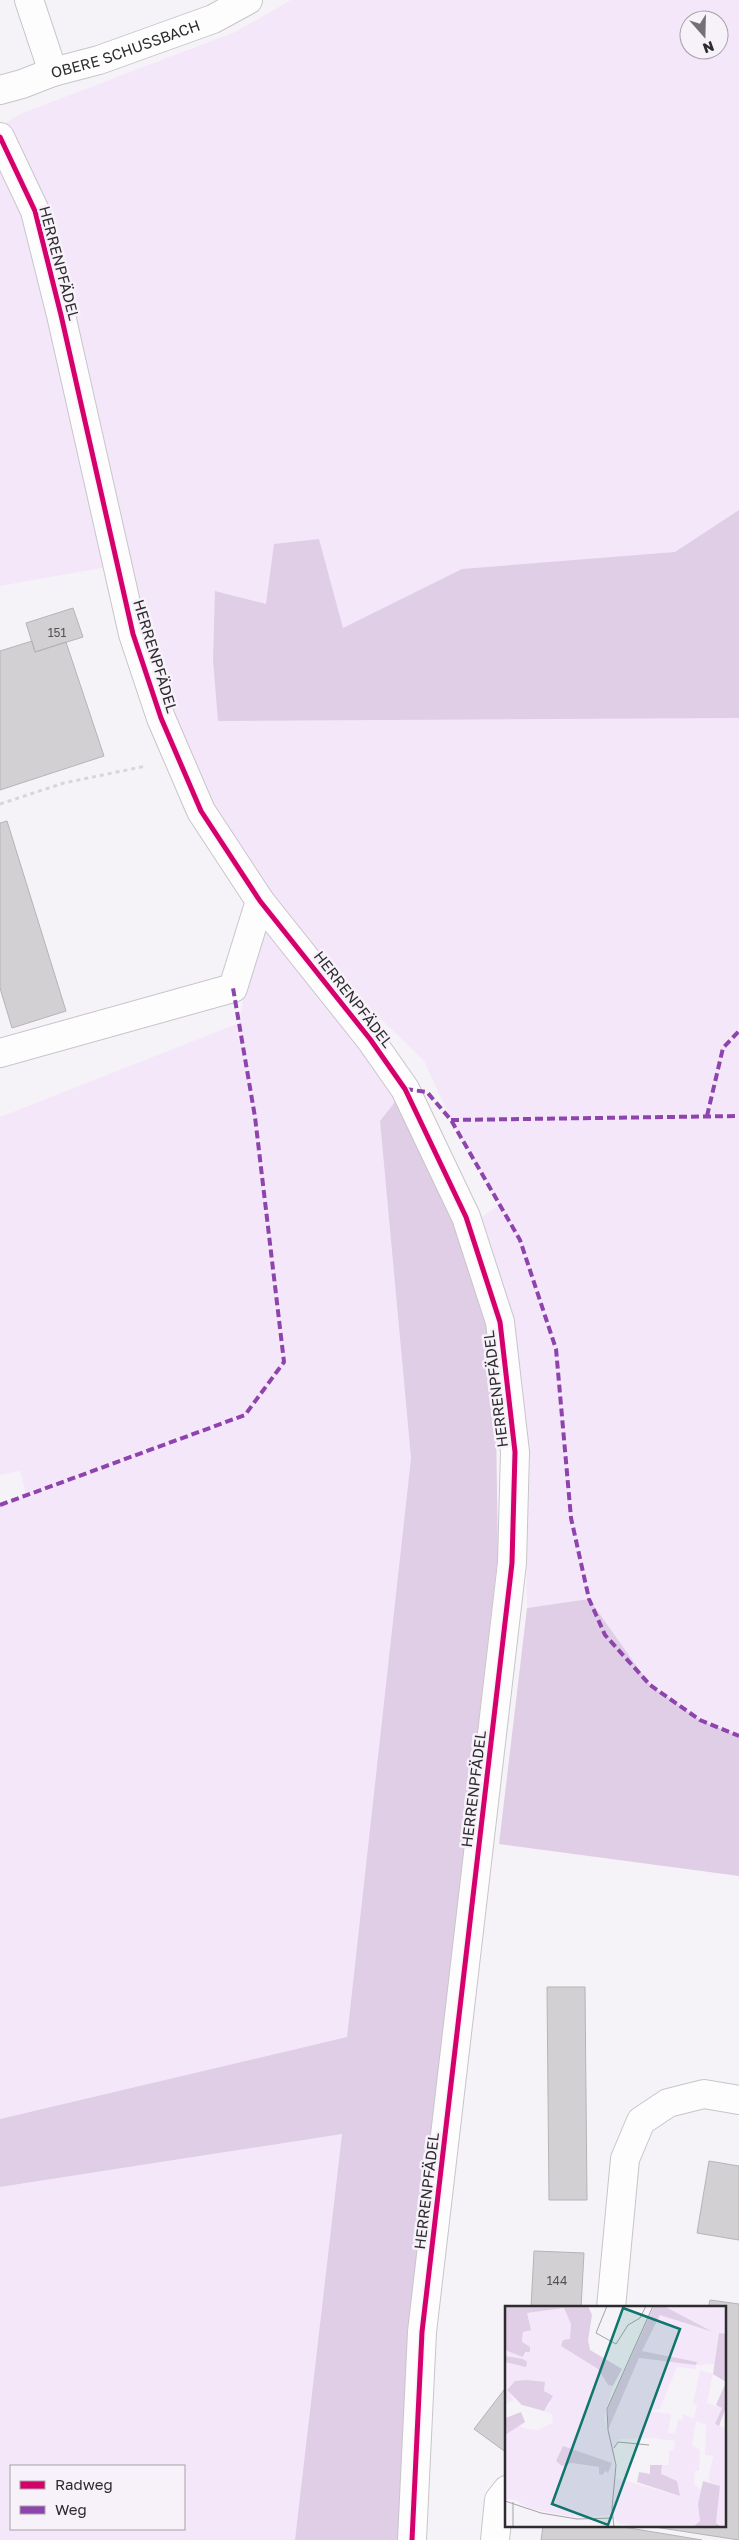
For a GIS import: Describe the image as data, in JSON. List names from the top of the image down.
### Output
{
  "streets": {
    "street": ["OBERE SCHUSSBACH", "HERRENPFÄDEL"]
  },
  "house_numbers": ["151", "144"],
  "legend": ["Radweg", "Weg"],
  "north": "bottom"
}
